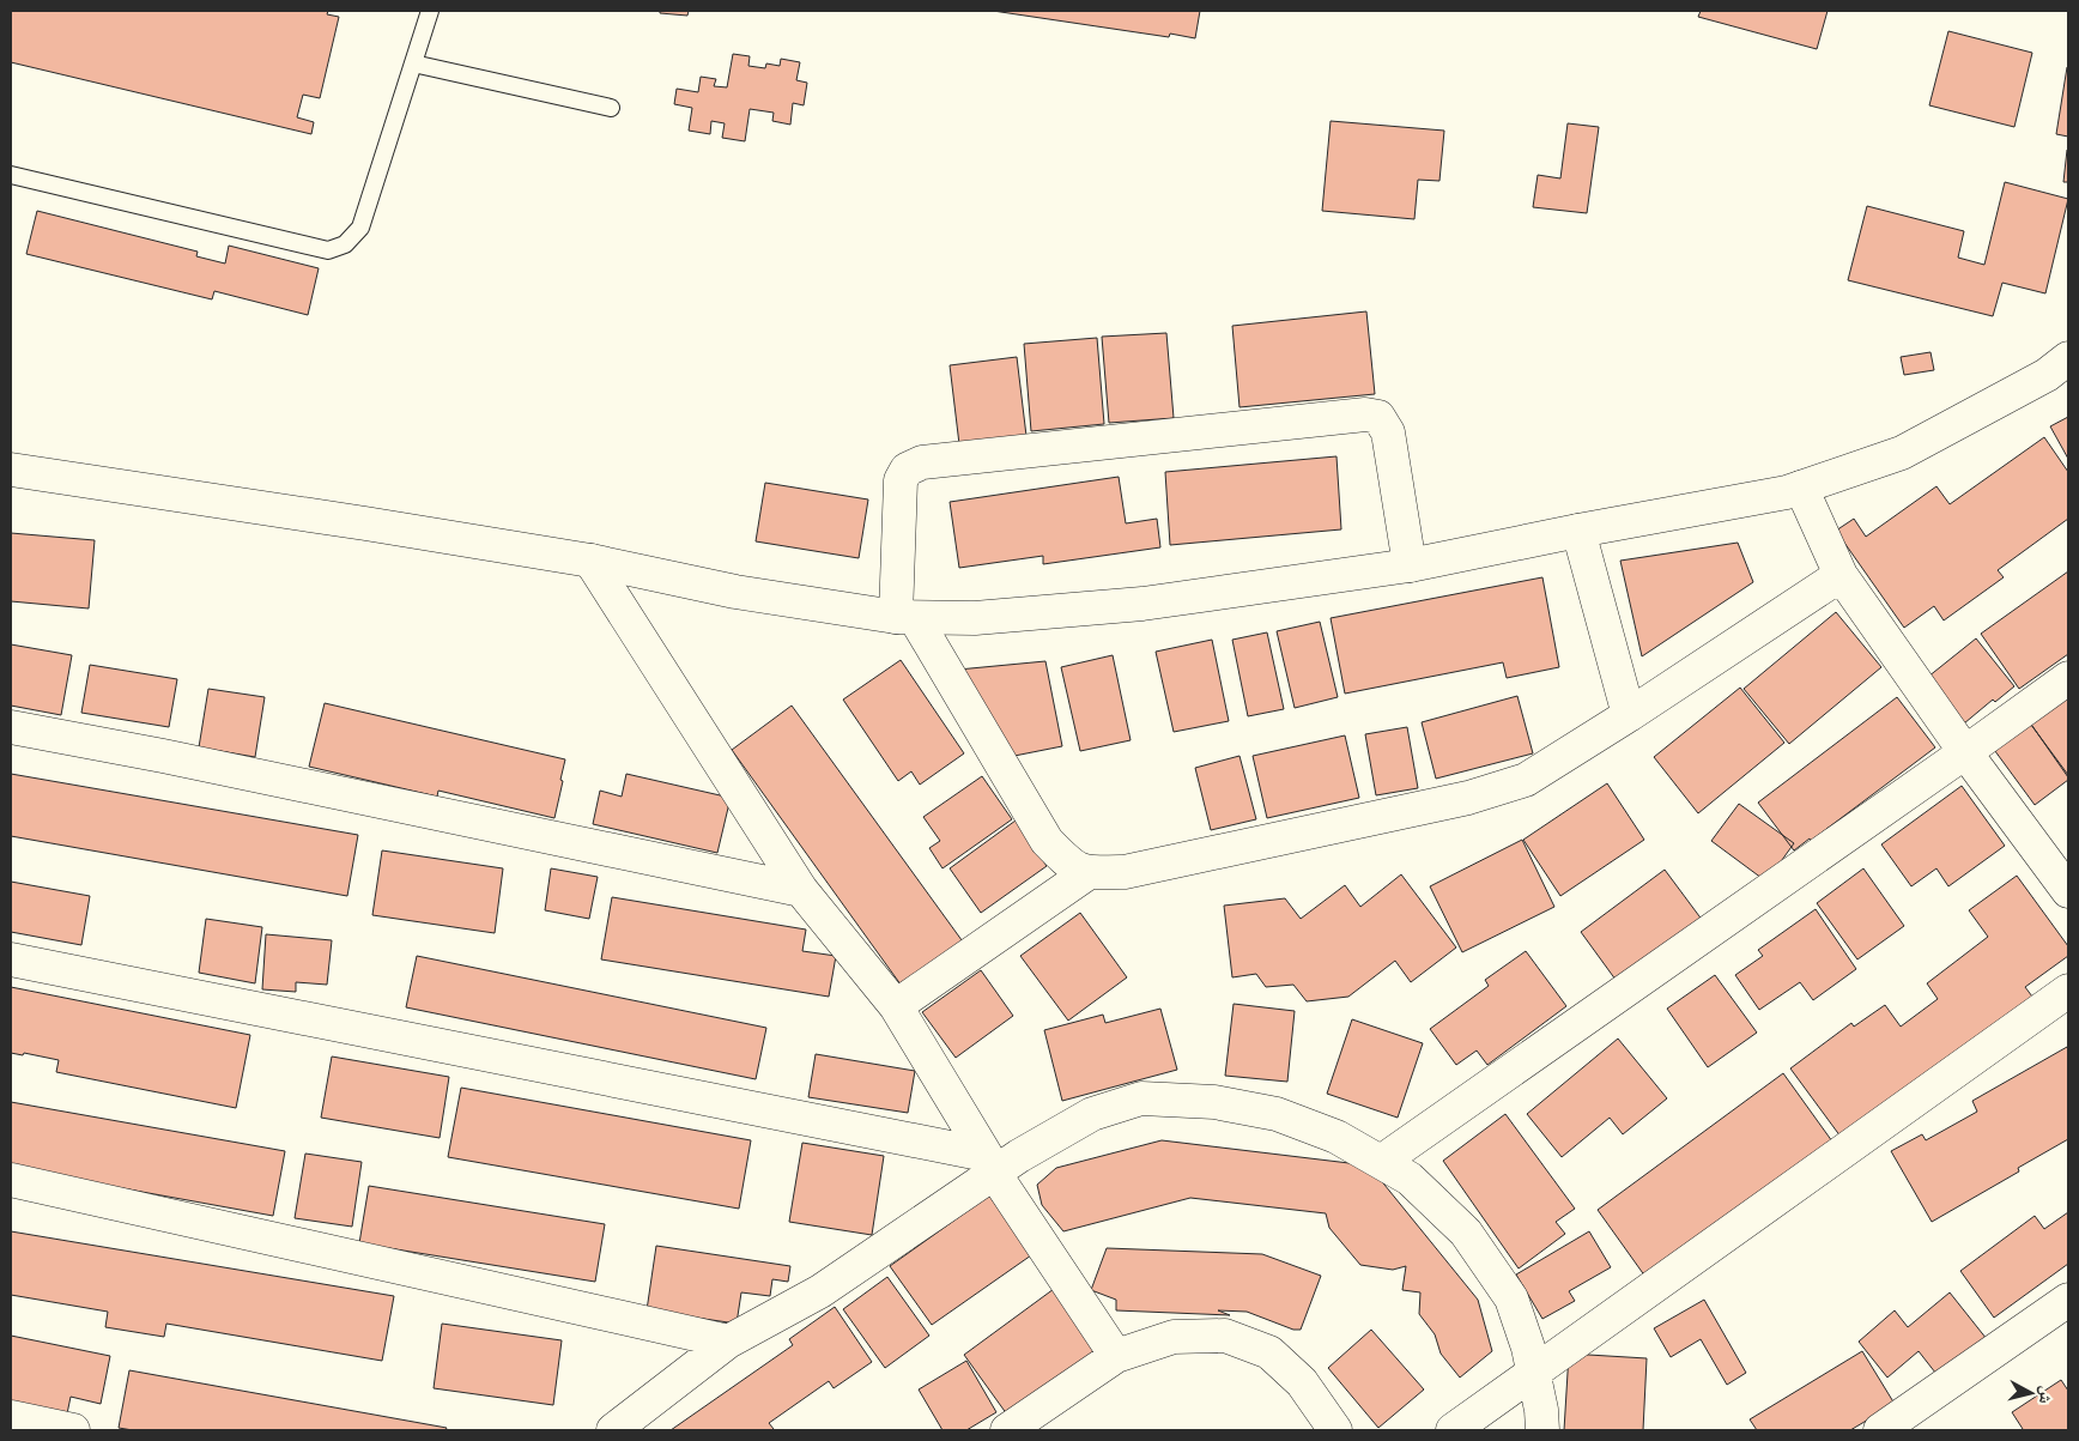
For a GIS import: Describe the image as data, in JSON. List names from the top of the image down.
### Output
{
  "north": "right"
}
